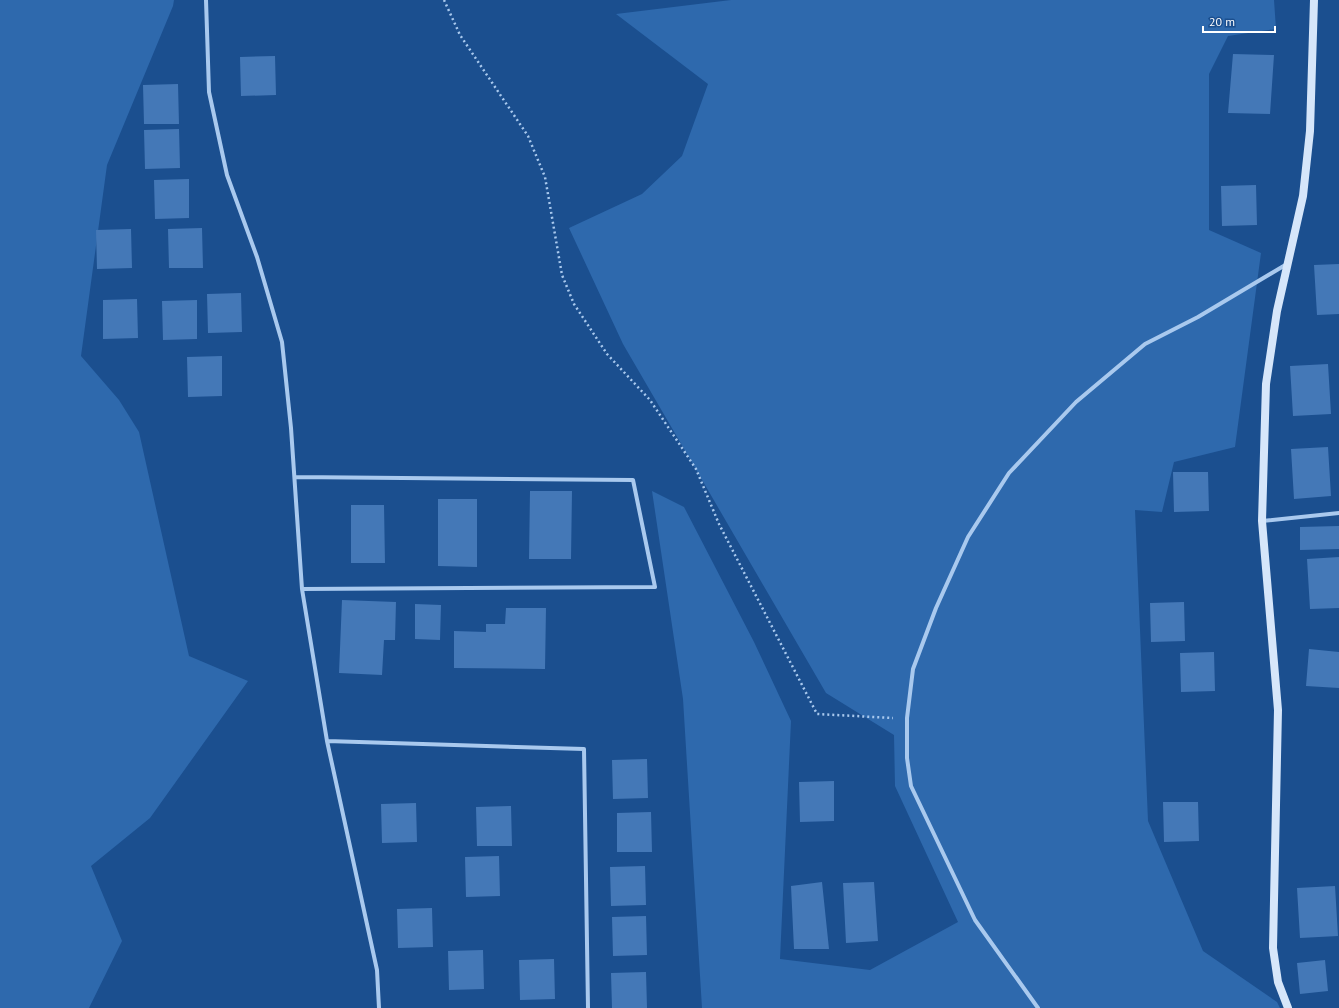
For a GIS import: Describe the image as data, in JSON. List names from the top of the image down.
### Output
{
  "scale_bar": "20 m"
}
